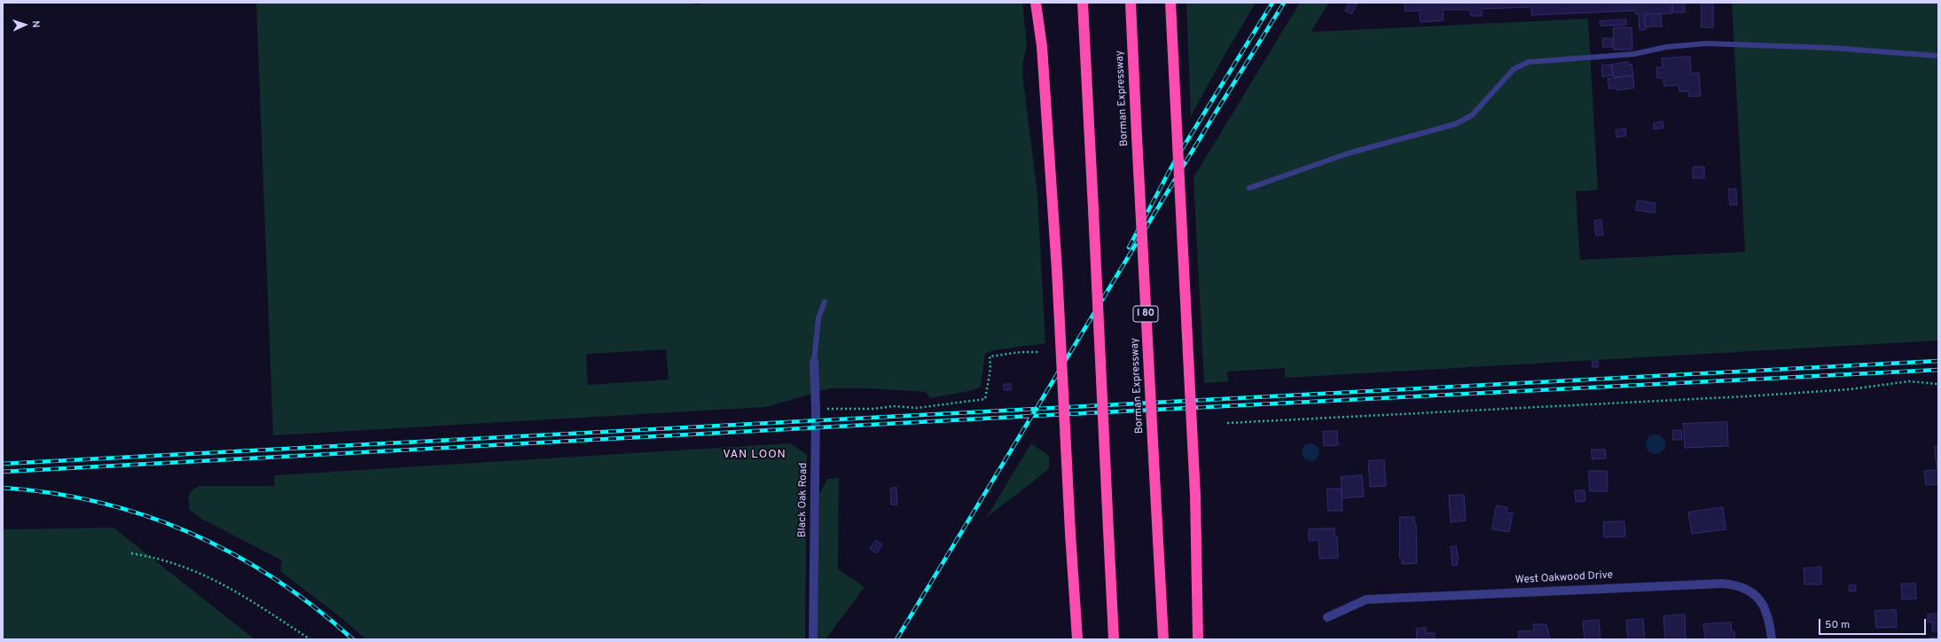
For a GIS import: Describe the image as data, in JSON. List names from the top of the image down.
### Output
{
  "streets": {
    "highway": ["Borman Expressway", "I 80"],
    "street": ["Black Oak Road", "West Oakwood Drive"]
  },
  "districts": ["VAN LOON"],
  "scale_bar": "50 m",
  "north": "right"
}
